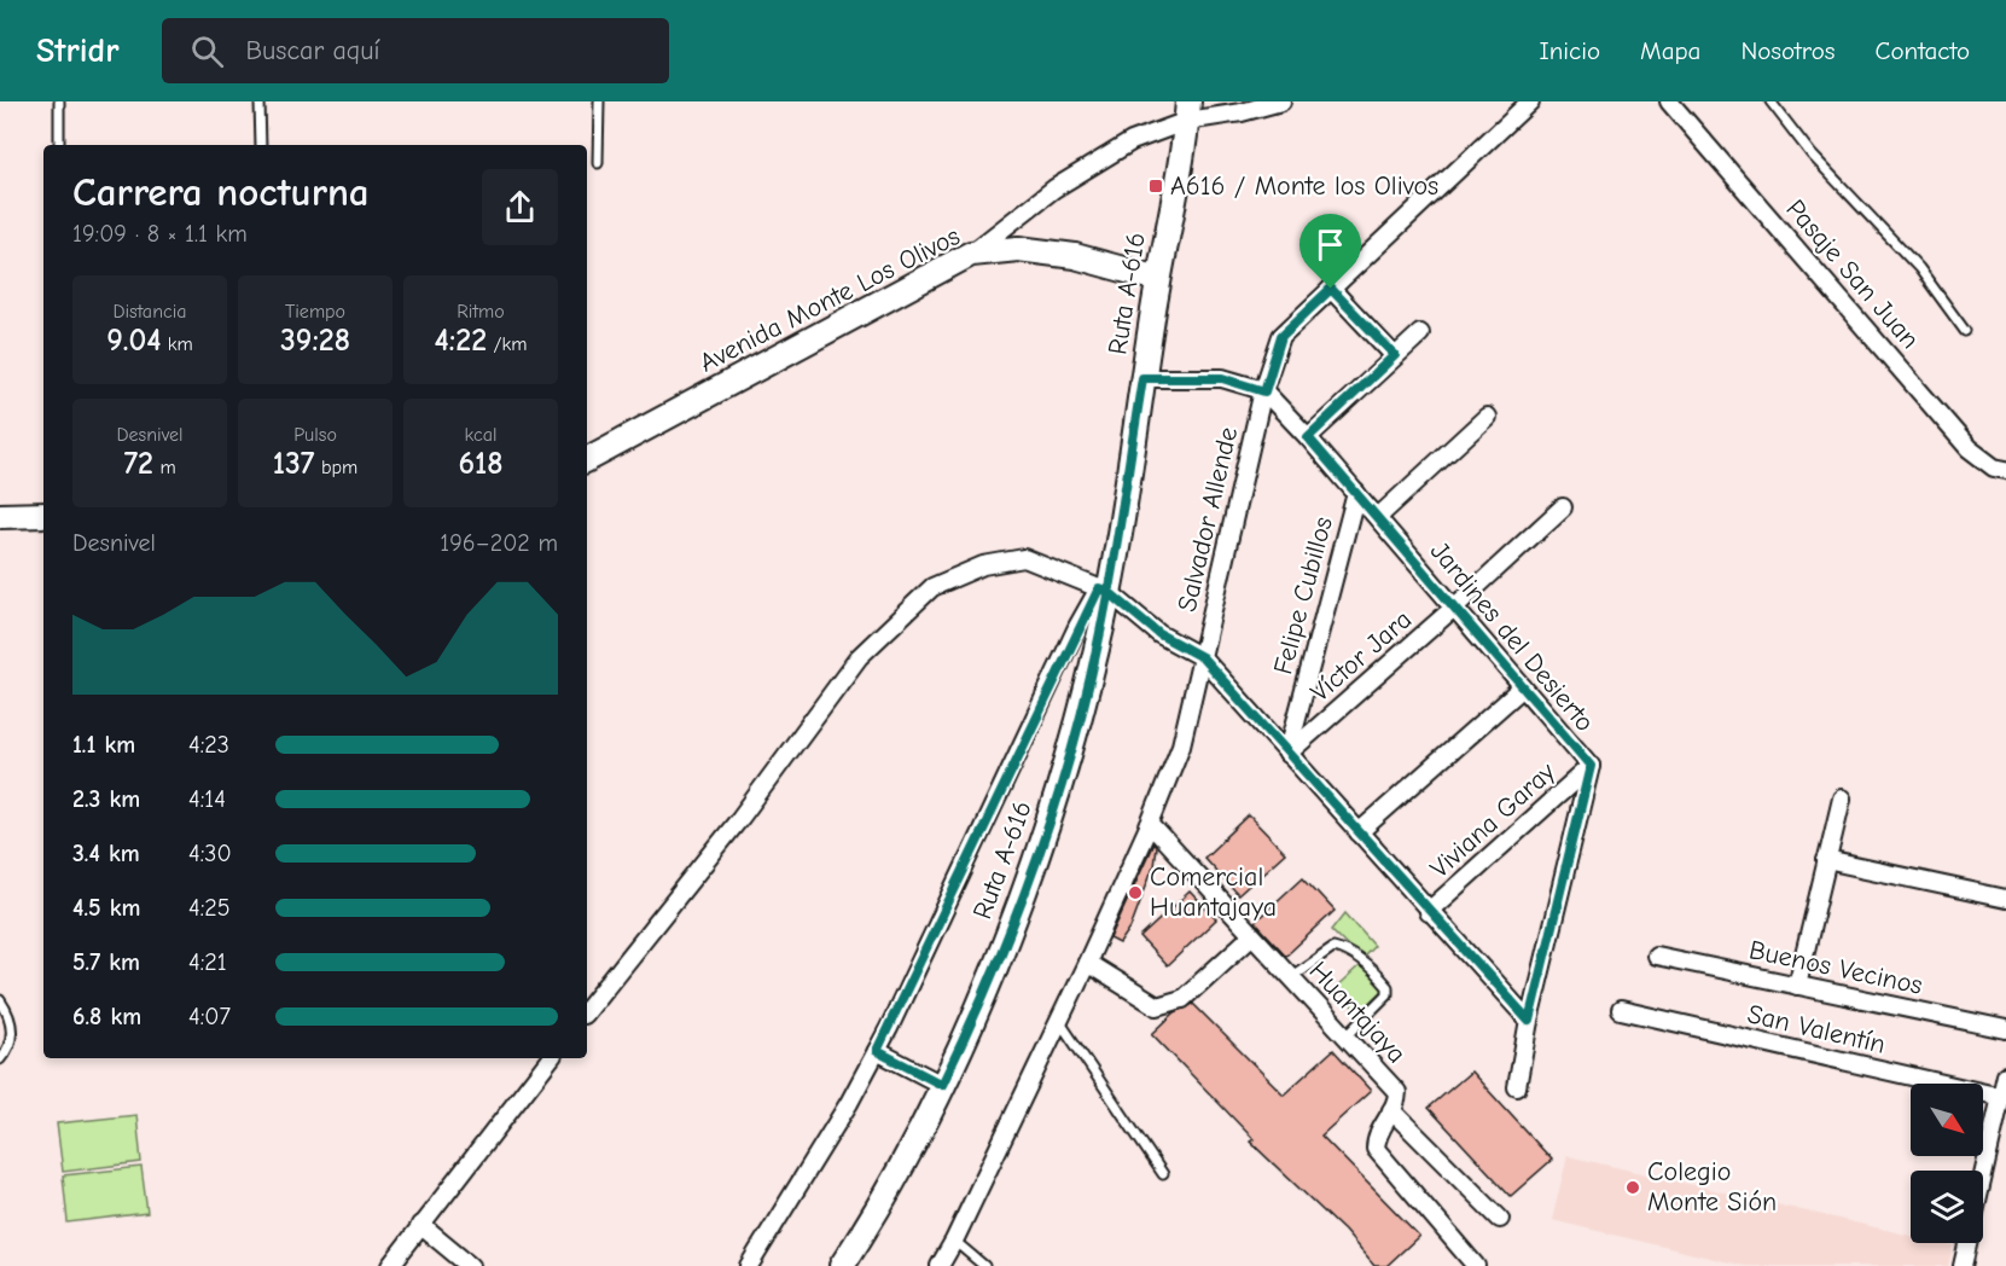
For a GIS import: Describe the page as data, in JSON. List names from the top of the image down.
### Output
{
  "streets": {
    "main road": ["Ruta A-616", "Avenida Monte Los Olivos"],
    "street": [
      "Pasaje San Juan",
      "Salvador Allende",
      "Felipe Cubillos",
      "Jardines del Desierto",
      "Víctor Jara",
      "Viviana Garay",
      "Buenos Vecinos",
      "Huantajaya",
      "San Valentín"
    ]
  },
  "crossings": [
    ["Ruta A-616", "Avenida Monte Los Olivos"],
    ["Salvador Allende", "Jardines del Desierto"],
    ["Felipe Cubillos", "Jardines del Desierto"],
    ["Felipe Cubillos", "Víctor Jara"],
    ["Jardines del Desierto", "Víctor Jara"],
    ["Jardines del Desierto", "Viviana Garay"]
  ],
  "places": {
    "transit": ["A616 / Monte los Olivos"],
    "other": ["Comercial Huantajaya", "Colegio Monte Sión"]
  },
  "north": "bottom right",
  "page": {
    "header": "Stridr",
    "search": "Buscar aquí",
    "nav": [
      "Inicio",
      "Mapa",
      "Nosotros",
      "Contacto"
    ],
    "heading": ["Carrera nocturna", "19:09 · 8 × 1.1 km"],
    "stats": [
      ["Distancia", "9.04 km"],
      ["Tiempo", "39:28"],
      ["Ritmo", "4:22 /km"],
      ["Desnivel", "72 m"],
      ["Pulso", "137 bpm"],
      ["kcal", "618"]
    ],
    "chart": ["Desnivel", "196–202 m"],
    "list": [
      {
        "name": "1.1 km",
        "note": "4:23"
      },
      {
        "name": "2.3 km",
        "note": "4:14"
      },
      {
        "name": "3.4 km",
        "note": "4:30"
      },
      {
        "name": "4.5 km",
        "note": "4:25"
      },
      {
        "name": "5.7 km",
        "note": "4:21"
      },
      {
        "name": "6.8 km",
        "note": "4:07"
      }
    ]
  }
}
